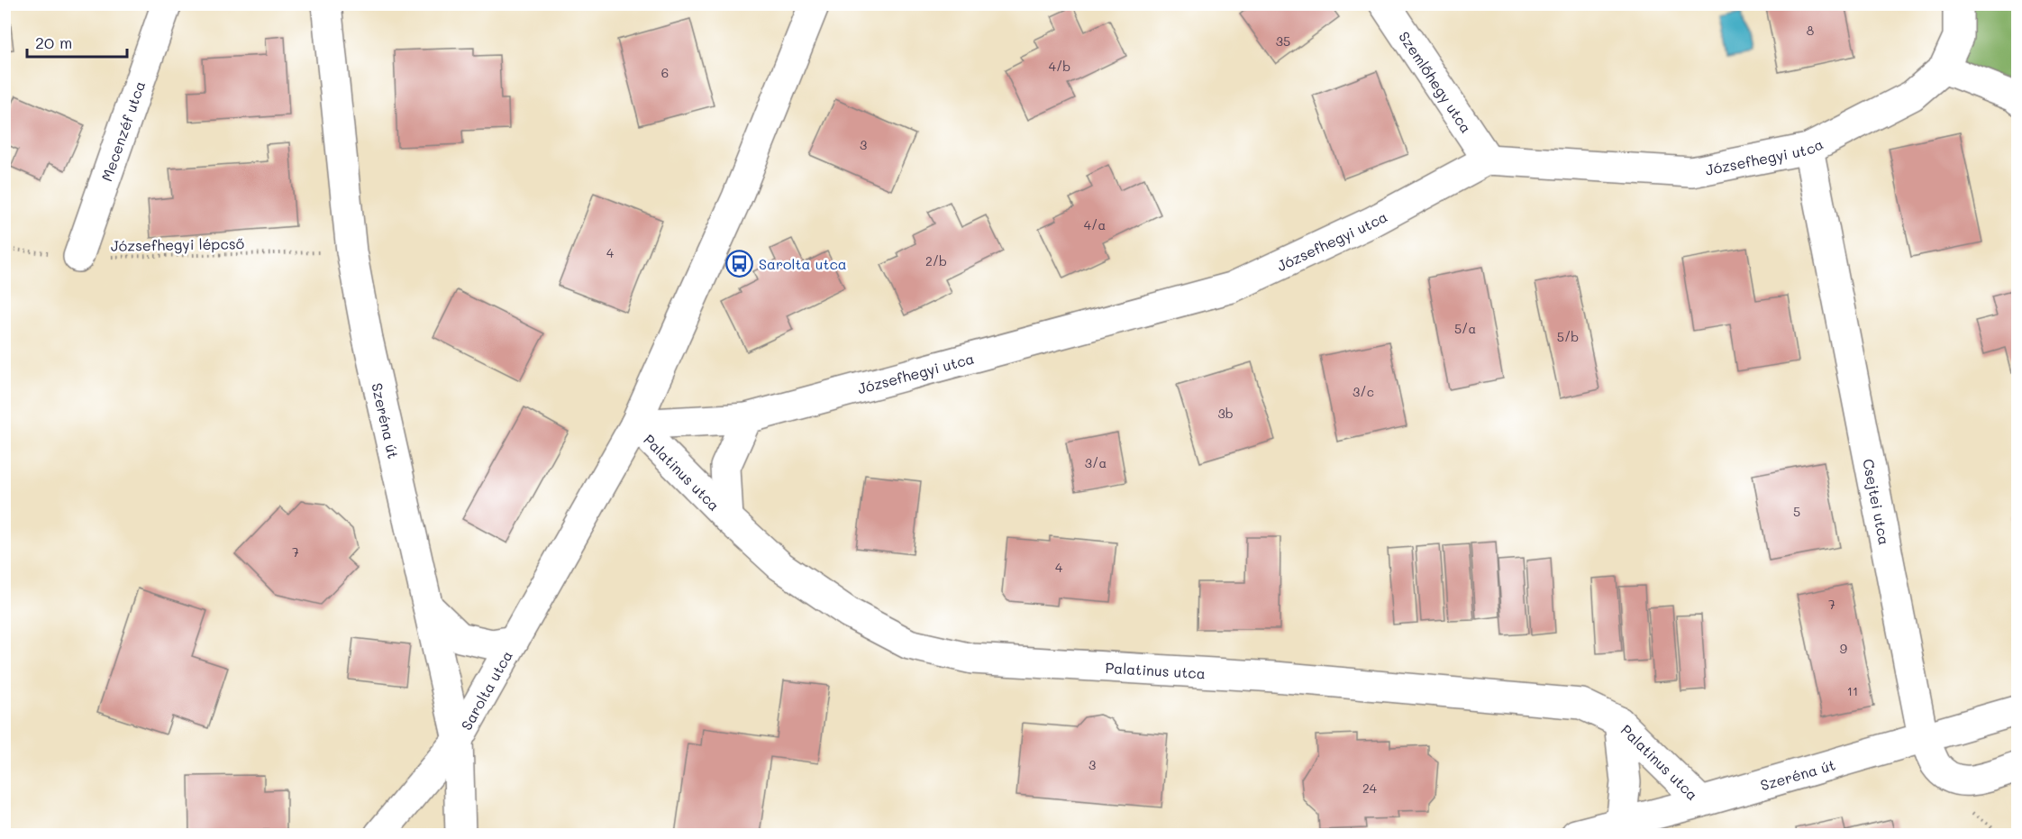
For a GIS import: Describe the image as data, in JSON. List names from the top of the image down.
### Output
{
  "streets": {
    "street": [
      "Szemlőhegy utca",
      "Mecenzéf utca",
      "Józsefhegyi utca",
      "Szeréna út",
      "Palatinus utca",
      "Csejtei utca",
      "Sarolta utca"
    ],
    "path": ["Józsefhegyi lépcső"]
  },
  "crossings": [
    ["Szemlőhegy utca", "Józsefhegyi utca"],
    ["Mecenzéf utca", "Józsefhegyi lépcső"],
    ["Józsefhegyi utca", "Palatinus utca"],
    ["Józsefhegyi utca", "Csejtei utca"],
    ["Józsefhegyi utca", "Sarolta utca"],
    ["Józsefhegyi lépcső", "Szeréna út"],
    ["Szeréna út", "Palatinus utca"],
    ["Szeréna út", "Csejtei utca"],
    ["Szeréna út", "Sarolta utca"],
    ["Palatinus utca", "Sarolta utca"]
  ],
  "places": {
    "bus stop": ["Sarolta utca"]
  },
  "house_numbers": [
    "8",
    "35",
    "4/b",
    "6",
    "3",
    "4/a",
    "4",
    "2/b",
    "5/a",
    "5/b",
    "3/c",
    "3b",
    "3/a",
    "5",
    "7",
    "4",
    "7",
    "9",
    "11",
    "3",
    "24"
  ],
  "scale_bar": "20 m"
}
